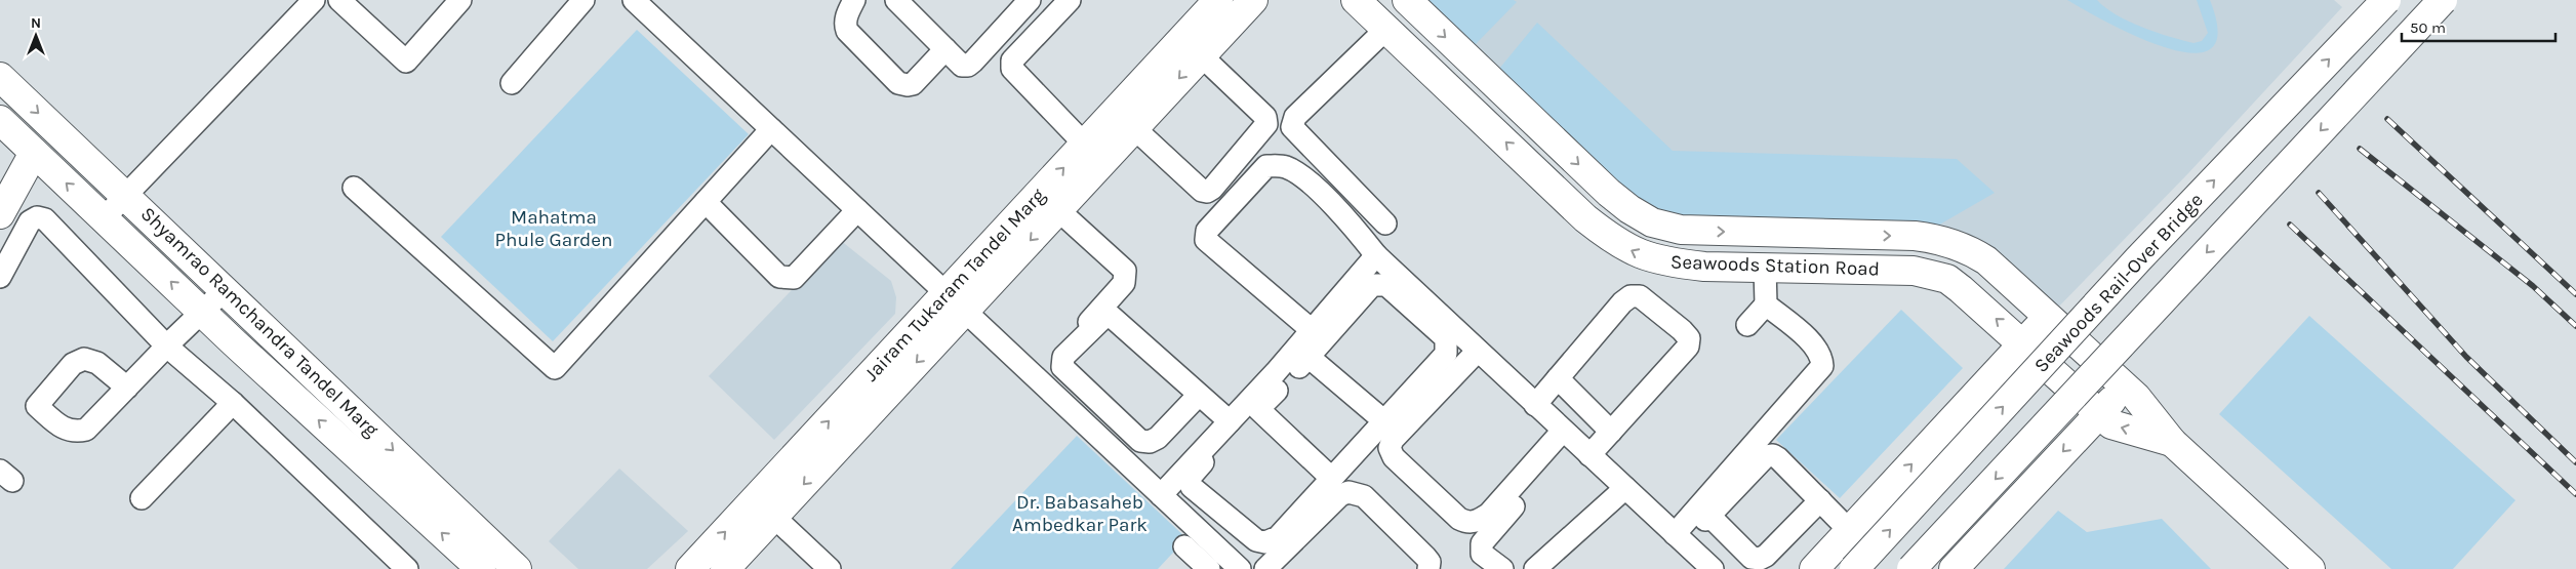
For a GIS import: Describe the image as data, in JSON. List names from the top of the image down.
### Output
{
  "streets": {
    "main road": [
      "Seawoods Station Road",
      "Seawoods Rail-Over Bridge",
      "Jairam Tukaram Tandel Marg",
      "Shyamrao Ramchandra Tandel Marg"
    ]
  },
  "parks": ["Mahatma Phule Garden", "Dr. Babasaheb Ambedkar Park"],
  "scale_bar": "50 m",
  "north": "top"
}
